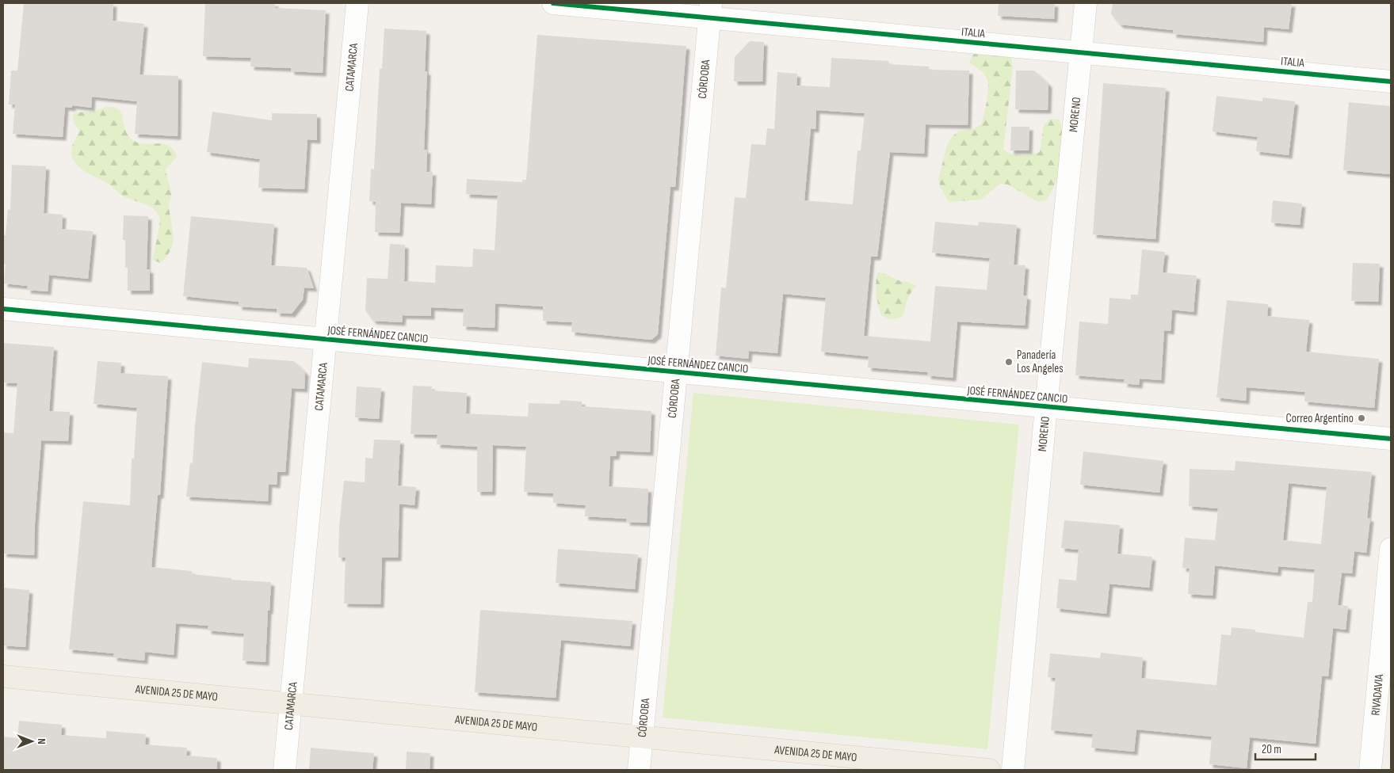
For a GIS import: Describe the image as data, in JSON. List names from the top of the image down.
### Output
{
  "streets": {
    "main road": ["AVENIDA 25 DE MAYO"],
    "street": [
      "ITALIA",
      "CATAMARCA",
      "CÓRDOBA",
      "MORENO",
      "JOSÉ FERNÁNDEZ CANCIO",
      "RIVADAVIA"
    ]
  },
  "crossings": [
    ["ITALIA", "CÓRDOBA"],
    ["ITALIA", "MORENO"],
    ["CATAMARCA", "JOSÉ FERNÁNDEZ CANCIO"],
    ["CATAMARCA", "AVENIDA 25 DE MAYO"],
    ["CÓRDOBA", "JOSÉ FERNÁNDEZ CANCIO"],
    ["CÓRDOBA", "AVENIDA 25 DE MAYO"],
    ["MORENO", "JOSÉ FERNÁNDEZ CANCIO"]
  ],
  "places": ["Panadería Los Angeles", "Correo Argentino"],
  "scale_bar": "20 m",
  "north": "right"
}
